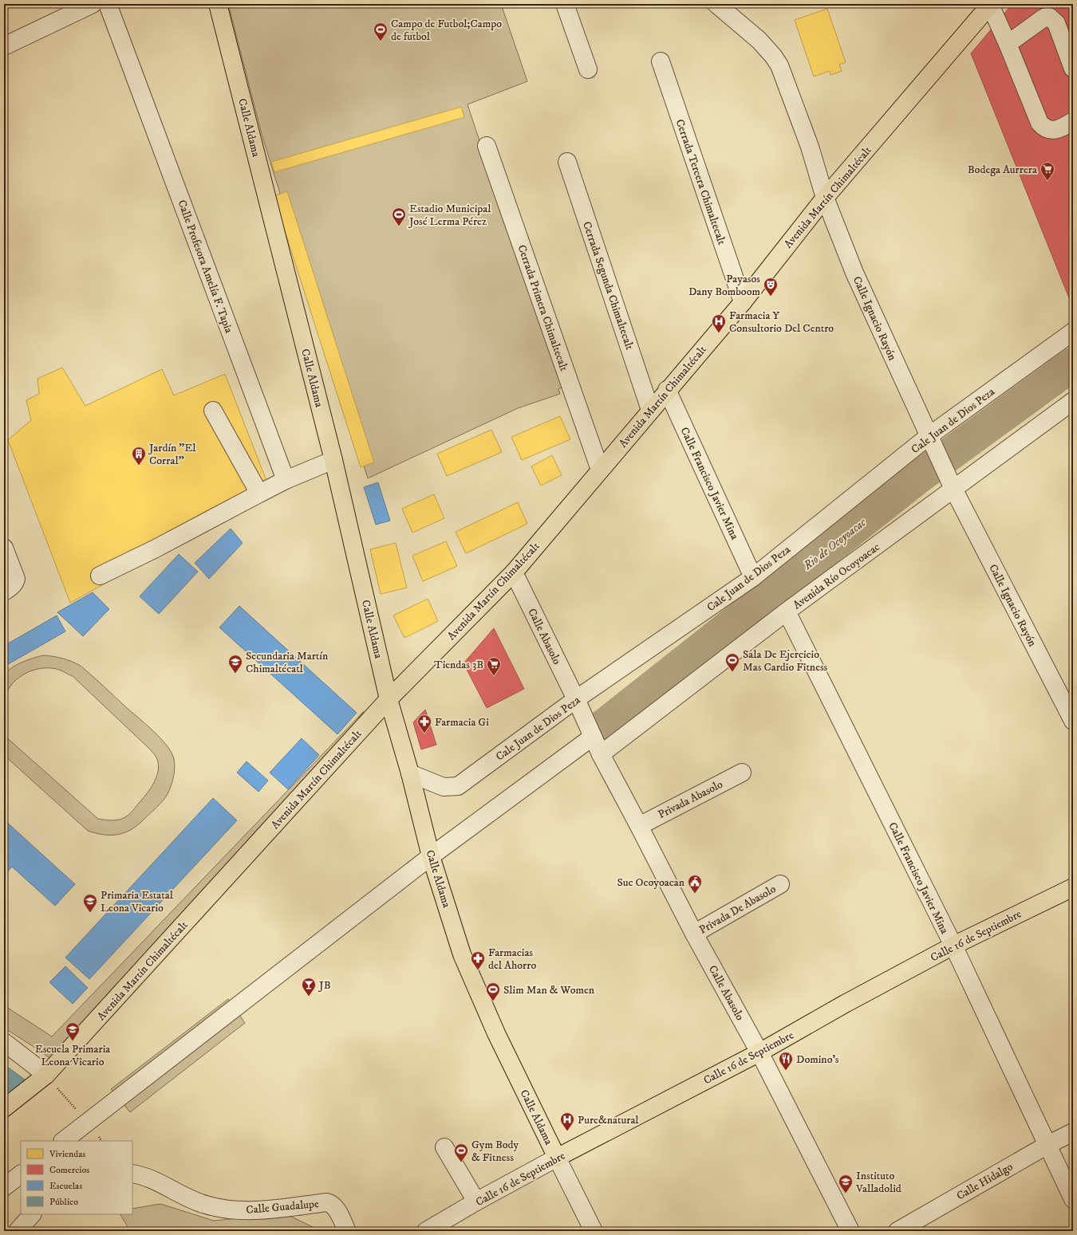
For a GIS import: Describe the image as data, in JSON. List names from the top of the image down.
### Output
{
  "streets": {
    "main road": ["Calle Aldama", "Avenida Martín Chimaltécalt", "Calle 16 de Septiembre"],
    "street": [
      "Cerrada Tercera Chimaltecalt",
      "Calle Profesora Amelía F. Tapia",
      "Cerrada Segunda Chimaltecalt",
      "Cerrada Primera Chimaltecalt",
      "Calle Ignacio Rayón",
      "Cale Juan de Dios Peza",
      "Calle Francisco Javier Mina",
      "Avenida Río Ocoyoacac",
      "Calle Abasolo",
      "Privada Abasolo",
      "Privada De Abasolo",
      "Calle Hidalgo",
      "Calle Guadalupe"
    ]
  },
  "crossings": [
    ["Calle Aldama", "Avenida Martín Chimaltécalt"],
    ["Calle Aldama", "Cale Juan de Dios Peza"],
    ["Calle Aldama", "Calle 16 de Septiembre"],
    ["Cerrada Tercera Chimaltecalt", "Avenida Martín Chimaltécalt"],
    ["Avenida Martín Chimaltécalt", "Cerrada Segunda Chimaltecalt"],
    ["Avenida Martín Chimaltécalt", "Cerrada Primera Chimaltecalt"],
    ["Avenida Martín Chimaltécalt", "Calle Ignacio Rayón"],
    ["Avenida Martín Chimaltécalt", "Calle Francisco Javier Mina"],
    ["Avenida Martín Chimaltécalt", "Calle Abasolo"],
    ["Calle Ignacio Rayón", "Cale Juan de Dios Peza"],
    ["Calle Ignacio Rayón", "Avenida Río Ocoyoacac"],
    ["Cale Juan de Dios Peza", "Calle Francisco Javier Mina"],
    ["Cale Juan de Dios Peza", "Calle Abasolo"],
    ["Calle Francisco Javier Mina", "Avenida Río Ocoyoacac"],
    ["Calle Francisco Javier Mina", "Calle 16 de Septiembre"],
    ["Calle Francisco Javier Mina", "Calle Hidalgo"],
    ["Avenida Río Ocoyoacac", "Calle Abasolo"],
    ["Calle Abasolo", "Privada Abasolo"],
    ["Calle Abasolo", "Privada De Abasolo"],
    ["Calle Abasolo", "Calle 16 de Septiembre"]
  ],
  "water": ["Rio de Ocoyoacac"],
  "places": {
    "sports": [
      "Campo de Futbol;Campo de futbol",
      "Estadio Municipal José Lerma Pérez",
      "Sala De Ejercicio Mas Cardio Fitness",
      "Slim Man & Women",
      "Gym Body & Fitness"
    ],
    "supermarket": ["Bodega Aurrera", "Tiendas 3B"],
    "theatre": ["Payasos Dany Bomboom"],
    "hospital": ["Farmacia Y Consultorio Del Centro", "Pure&natural"],
    "building": ["Jardín \"El Corral\""],
    "school or university": [
      "Secundaria Martín Chimaltécatl",
      "Primaria Estatal Leona Vicario",
      "Escuela Primaria Leona Vicario",
      "Instituto Valladolid"
    ],
    "pharmacy": ["Farmacia Gi", "Farmacias del Ahorro"],
    "public building": ["Suc Ocoyoacan"],
    "bar": ["JB"],
    "restaurant": ["Domino's"]
  },
  "legend": [
    "Viviendas",
    "Comercios",
    "Escuelas",
    "Público"
  ]
}
